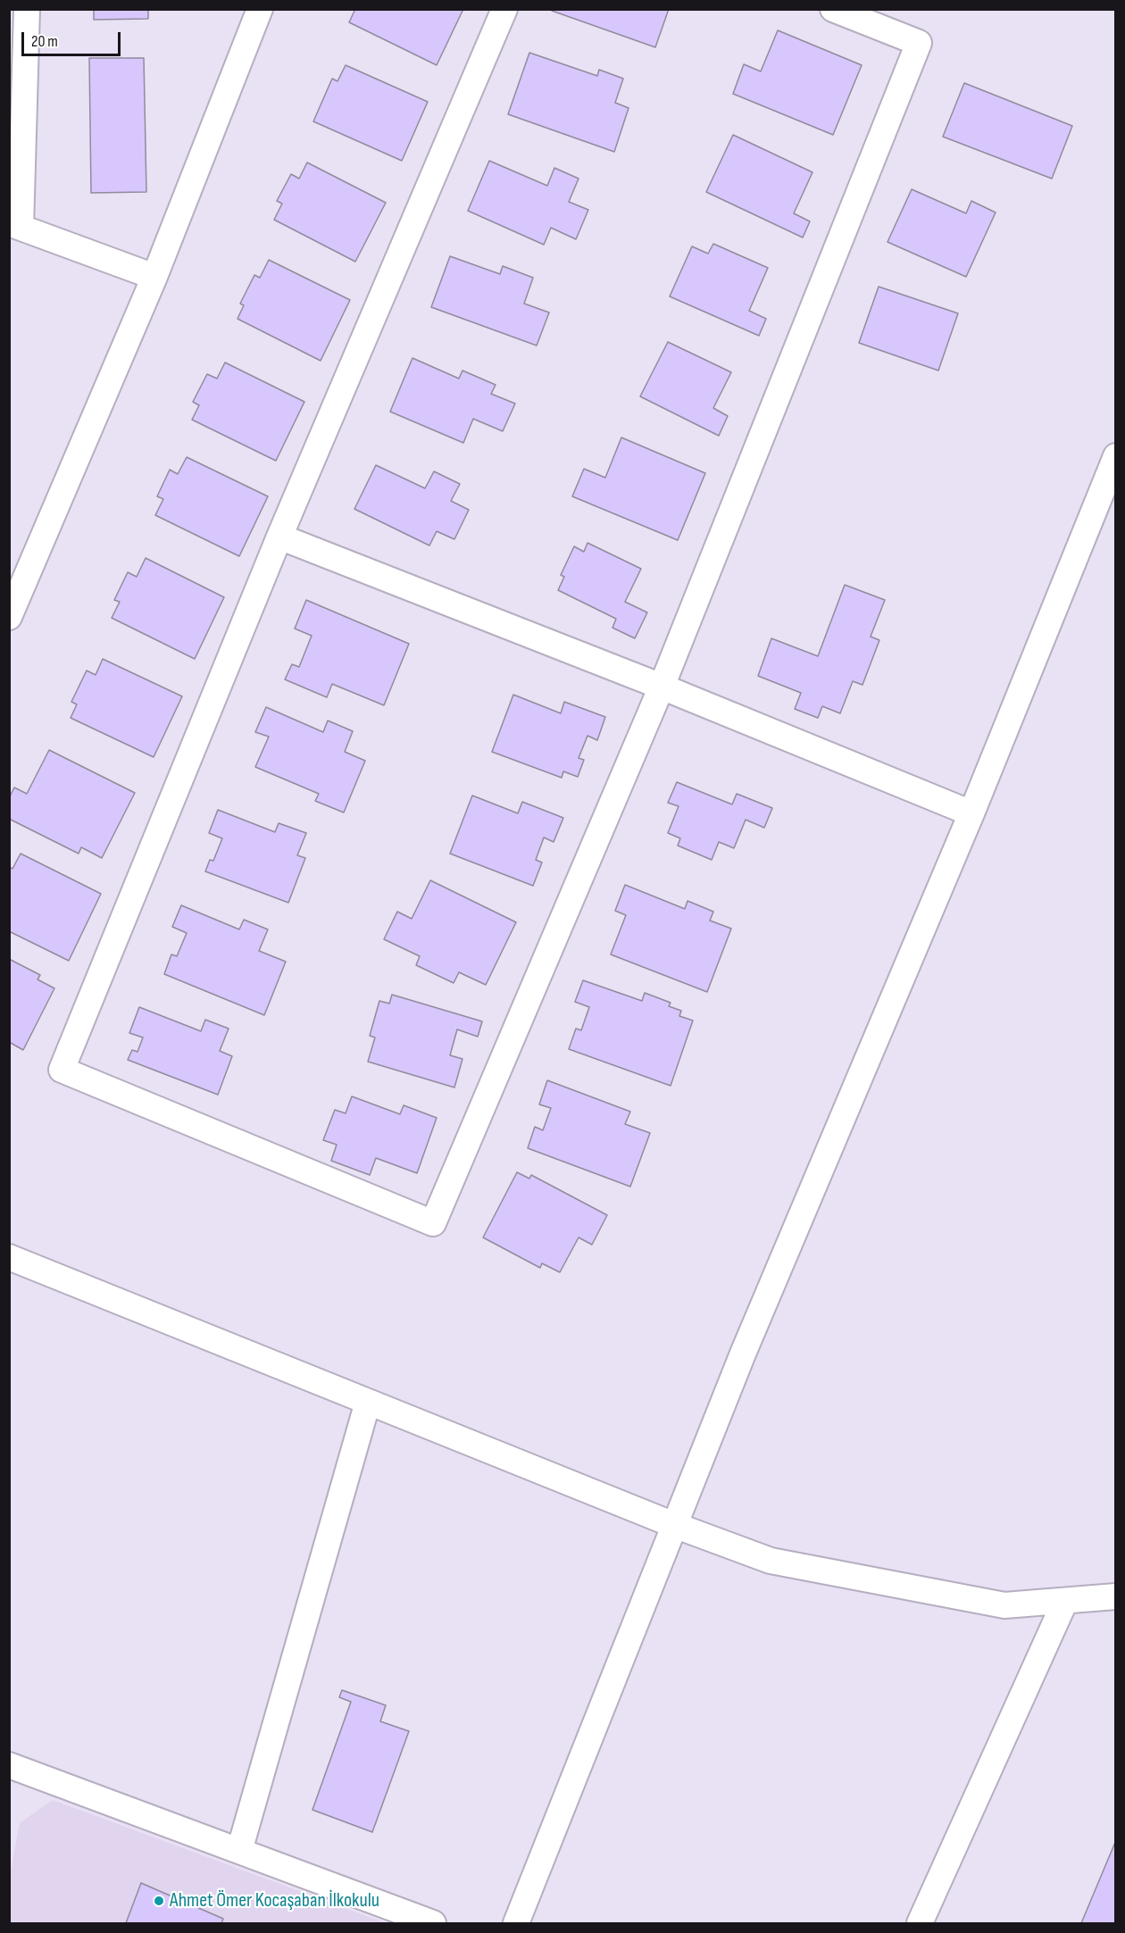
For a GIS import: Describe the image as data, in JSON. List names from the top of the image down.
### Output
{
  "places": ["Ahmet Ömer Kocaşaban İlkokulu"],
  "scale_bar": "20 m"
}
